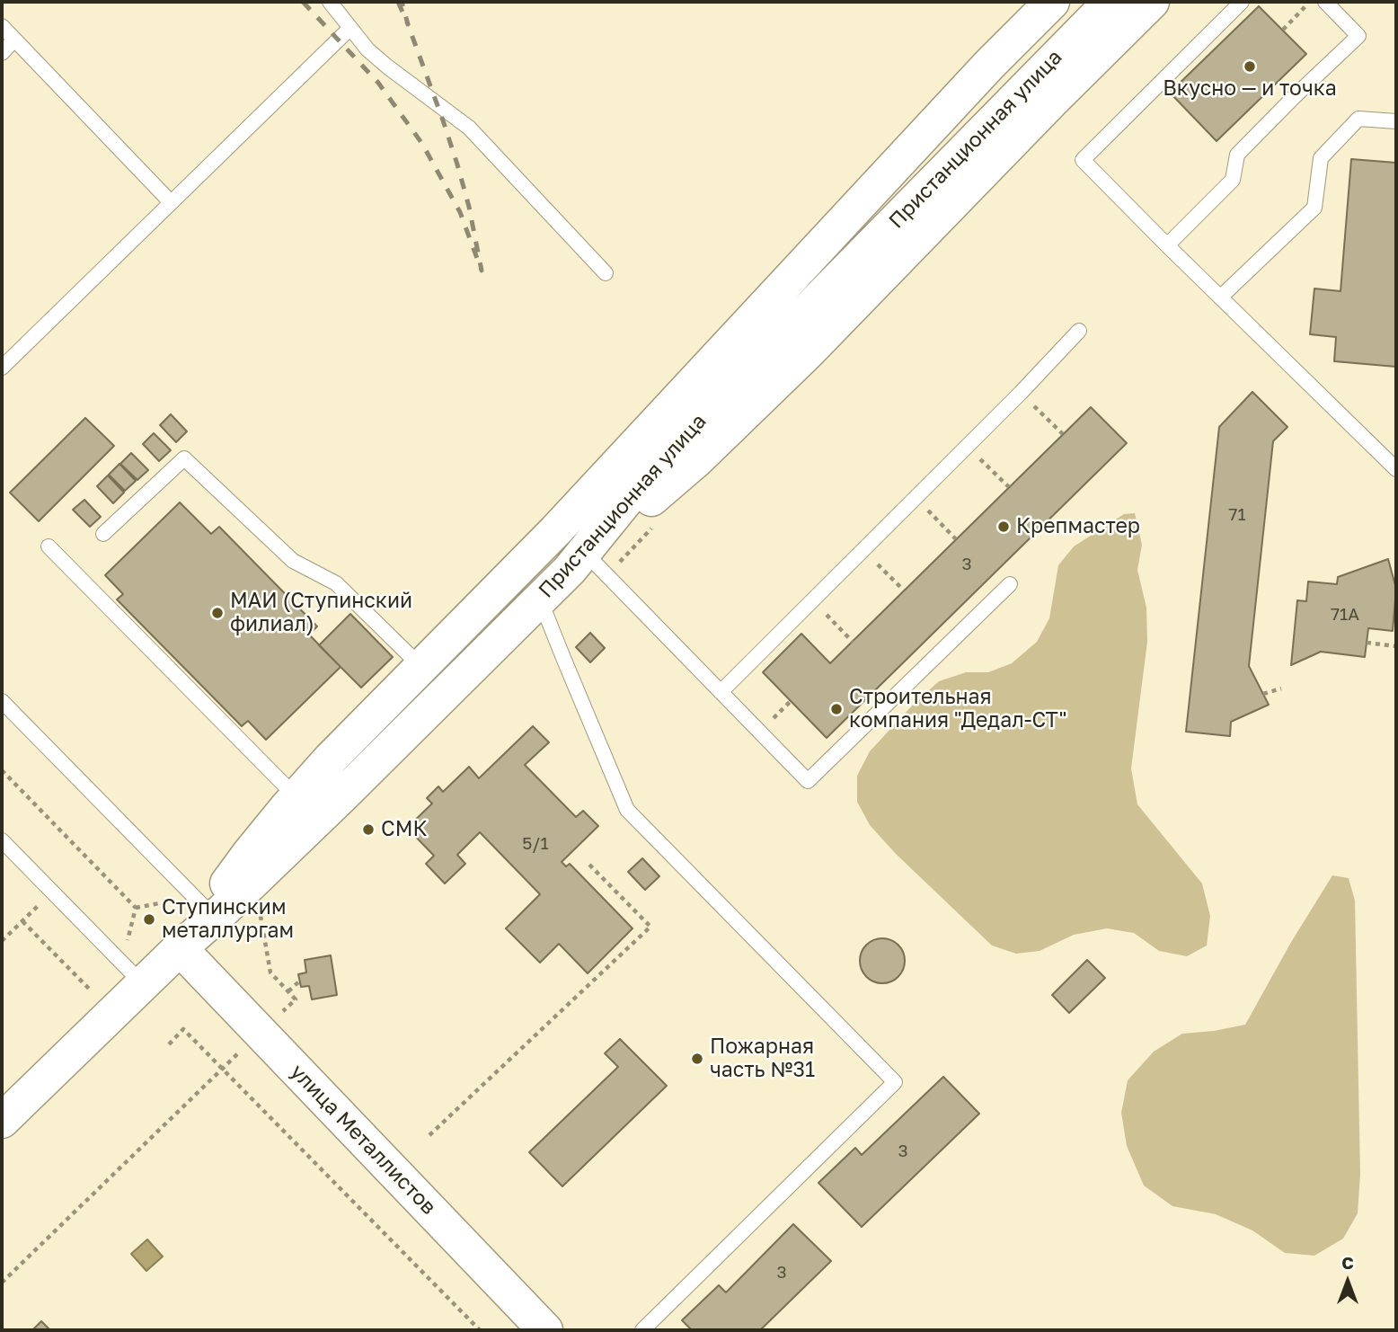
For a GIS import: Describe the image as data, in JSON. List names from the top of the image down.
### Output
{
  "streets": {
    "main road": ["Пристанционная улица", "улица Металлистов"]
  },
  "crossings": [
    ["Пристанционная улица", "улица Металлистов"]
  ],
  "places": [
    "Вкусно — и точка",
    "Крепмастер",
    "МАИ (Ступинский филиал)",
    "Строительная компания \"Дедал-СТ\"",
    "СМК",
    "Ступинским металлургам",
    "Пожарная часть №31"
  ],
  "house_numbers": [
    "71",
    "3",
    "71А",
    "5/1",
    "3",
    "3"
  ],
  "north": "top"
}
